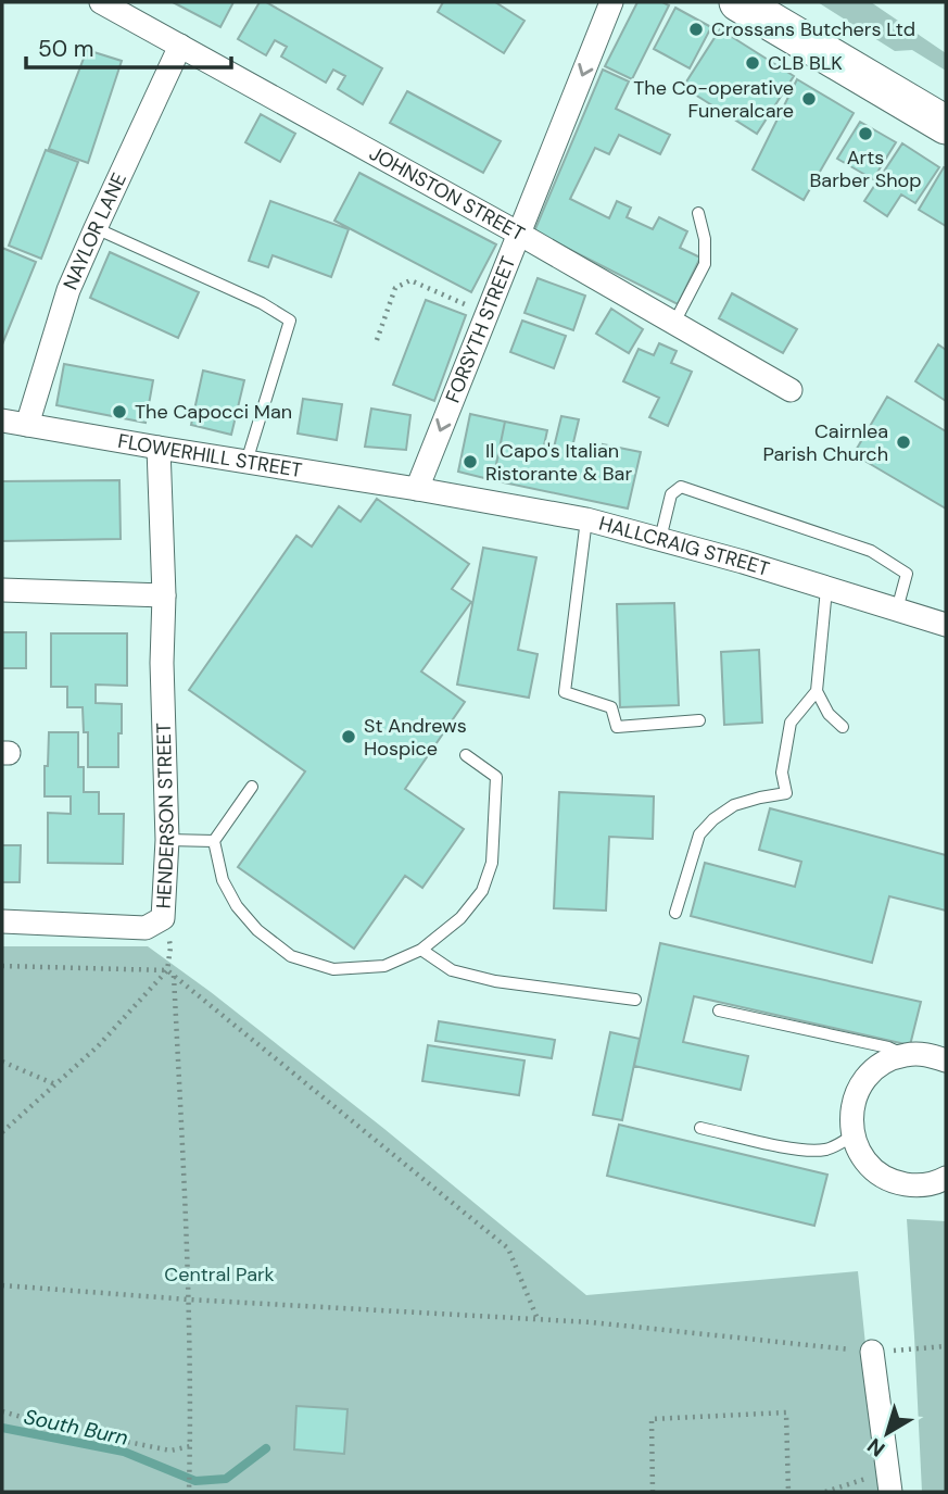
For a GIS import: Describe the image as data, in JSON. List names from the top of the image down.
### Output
{
  "streets": {
    "street": [
      "JOHNSTON STREET",
      "NAYLOR LANE",
      "FORSYTH STREET",
      "FLOWERHILL STREET",
      "HALLCRAIG STREET",
      "HENDERSON STREET"
    ]
  },
  "crossings": [
    ["JOHNSTON STREET", "NAYLOR LANE"],
    ["JOHNSTON STREET", "FORSYTH STREET"],
    ["NAYLOR LANE", "FLOWERHILL STREET"],
    ["FORSYTH STREET", "FLOWERHILL STREET"],
    ["FORSYTH STREET", "HALLCRAIG STREET"],
    ["FLOWERHILL STREET", "HALLCRAIG STREET"],
    ["FLOWERHILL STREET", "HENDERSON STREET"]
  ],
  "one_way": ["FORSYTH STREET"],
  "water": ["South Burn"],
  "parks": ["Central Park"],
  "places": [
    "Crossans Butchers Ltd",
    "CLB BLK",
    "The Co-operative Funeralcare",
    "Arts Barber Shop",
    "The Capocci Man",
    "Cairnlea Parish Church",
    "Il Capo's Italian Ristorante & Bar",
    "St Andrews Hospice"
  ],
  "scale_bar": "50 m",
  "north": "bottom left"
}
